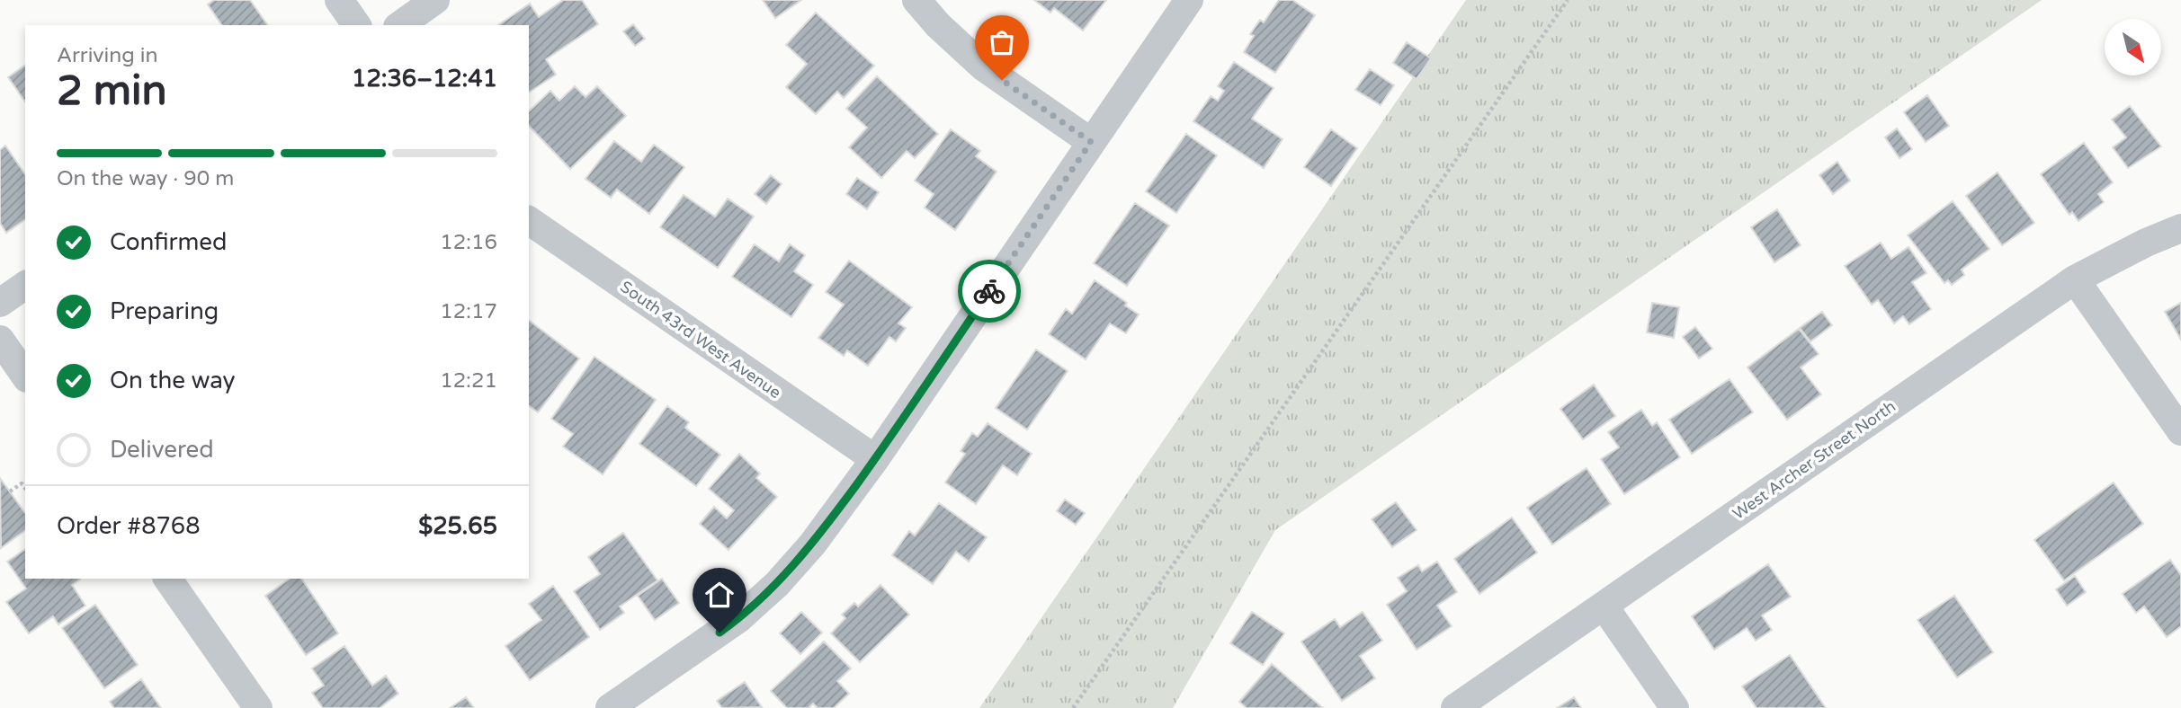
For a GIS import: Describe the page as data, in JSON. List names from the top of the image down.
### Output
{
  "streets": {
    "street": ["South 43rd West Avenue", "West Archer Street North"]
  },
  "north": "bottom right",
  "page": {
    "heading": ["2 min", "Arriving in", "12:36–12:41"],
    "panel": ["Order #8768", "$25.65"],
    "bar": "On the way · 90 m",
    "list": [
      ["Confirmed", "12:16"],
      ["Preparing", "12:17"],
      ["On the way", "12:21"],
      "Delivered"
    ]
  }
}
